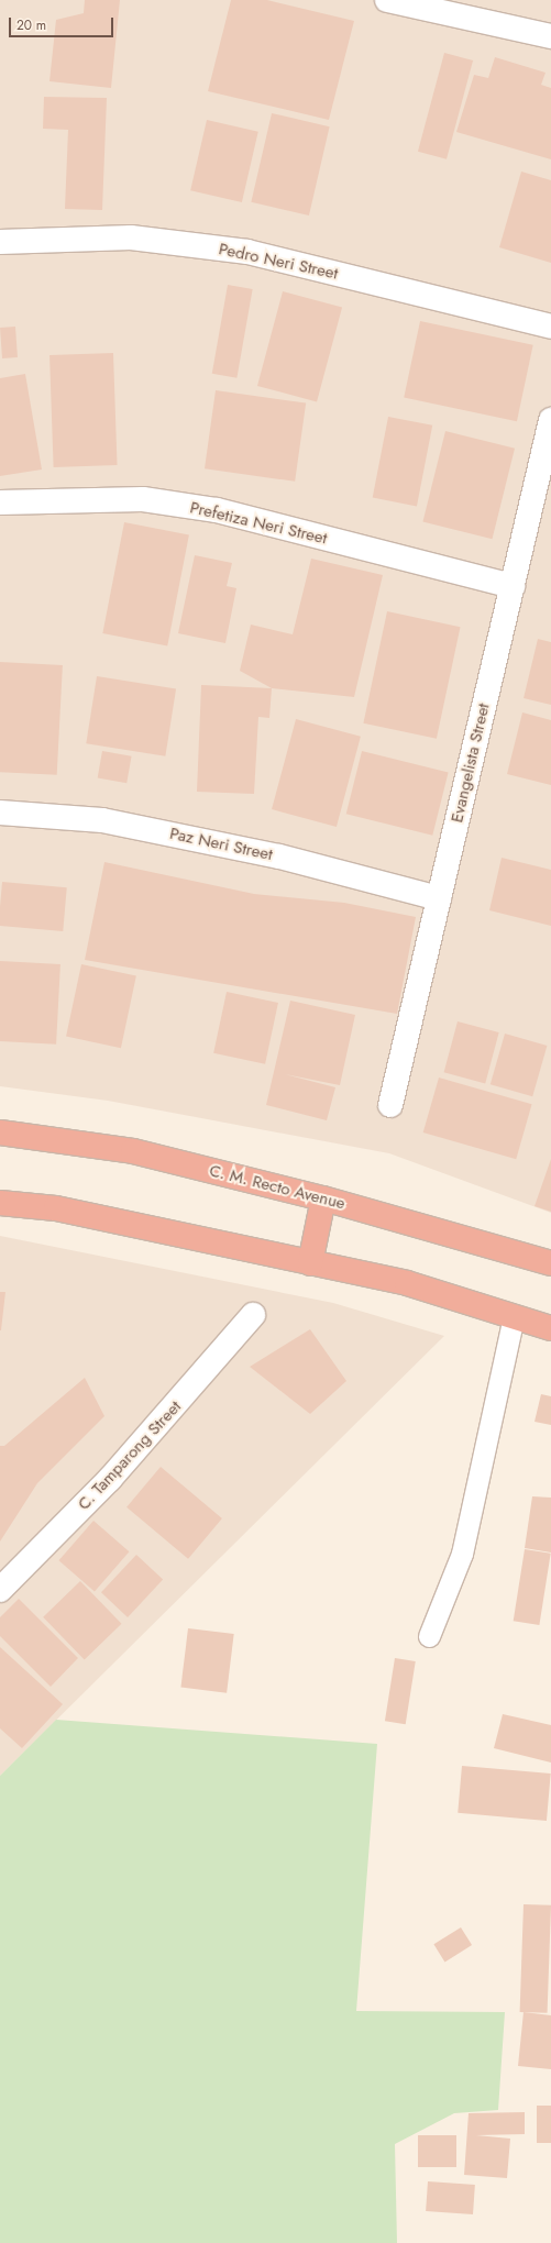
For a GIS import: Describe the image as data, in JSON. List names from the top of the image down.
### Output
{
  "streets": {
    "highway": ["C. M. Recto Avenue"],
    "street": [
      "Pedro Neri Street",
      "Prefetiza Neri Street",
      "Evangelista Street",
      "Paz Neri Street",
      "C. Tamparong Street"
    ]
  },
  "crossings": [
    ["Prefetiza Neri Street", "Evangelista Street"],
    ["Evangelista Street", "Paz Neri Street"]
  ],
  "scale_bar": "20 m"
}
